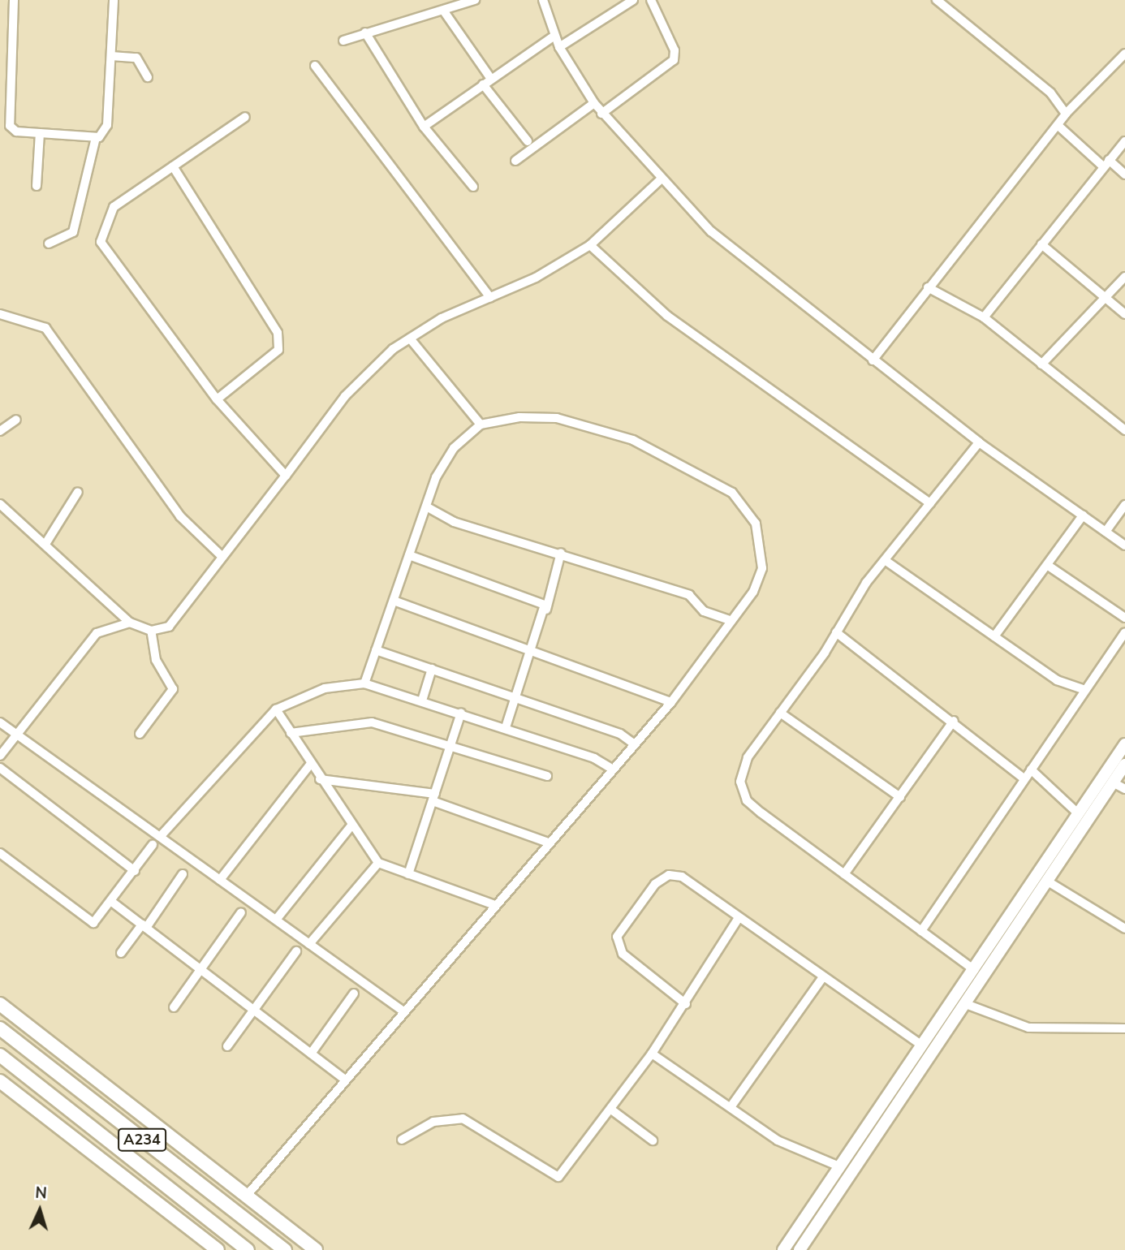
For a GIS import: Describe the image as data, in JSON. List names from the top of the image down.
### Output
{
  "streets": {
    "highway": ["A234"]
  },
  "north": "top"
}
